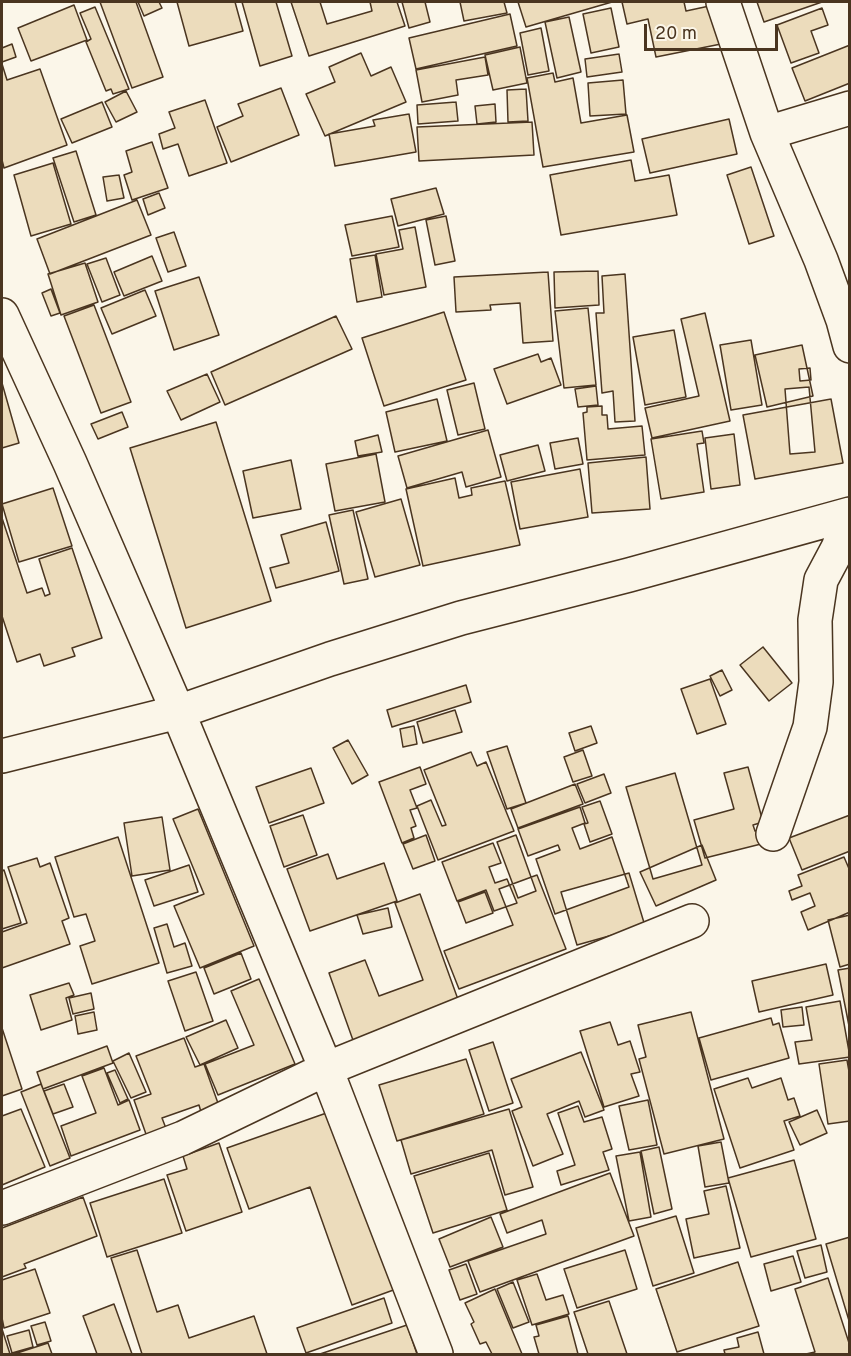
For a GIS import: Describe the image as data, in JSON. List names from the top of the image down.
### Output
{
  "scale_bar": "20 m"
}
